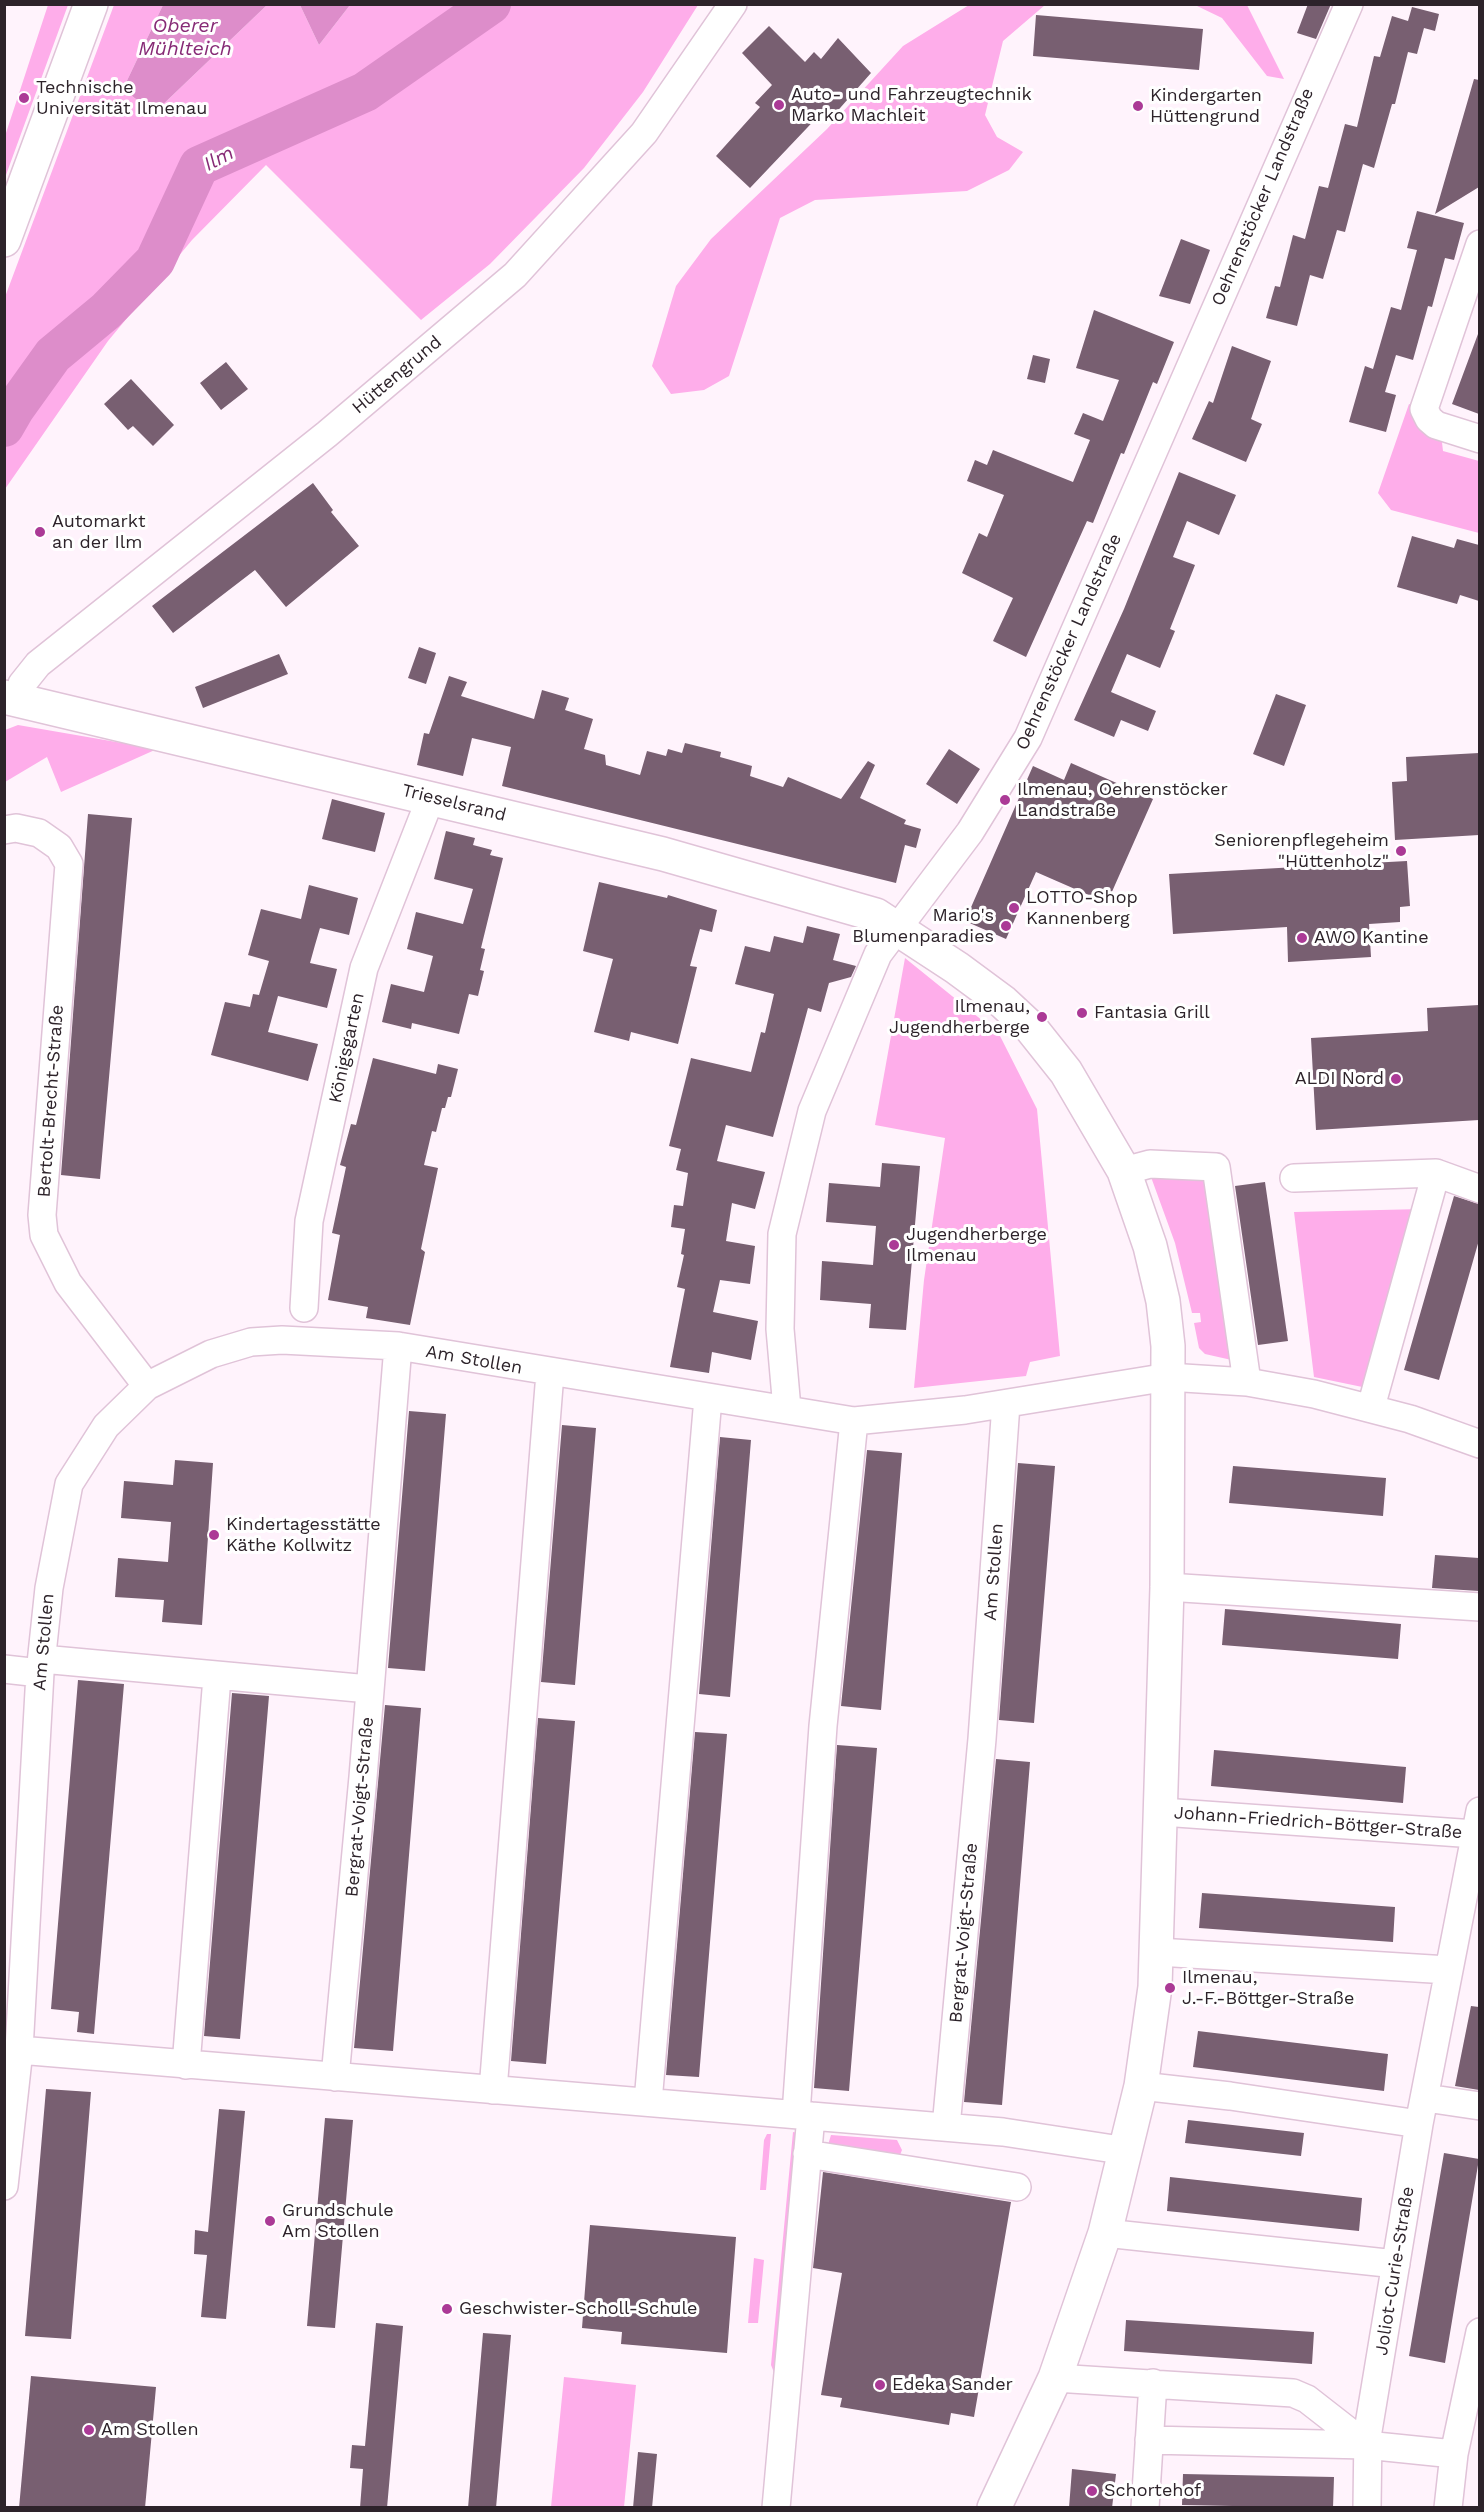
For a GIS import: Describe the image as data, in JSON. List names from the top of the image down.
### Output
{
  "streets": {
    "street": [
      "Oehrenstöcker Landstraße",
      "Hüttengrund",
      "Trieselsrand",
      "Königsgarten",
      "Bertolt-Brecht-Straße",
      "Am Stollen",
      "Bergrat-Voigt-Straße",
      "Johann-Friedrich-Böttger-Straße",
      "Joliot-Curie-Straße"
    ]
  },
  "crossings": [
    ["Oehrenstöcker Landstraße", "Trieselsrand"],
    ["Oehrenstöcker Landstraße", "Am Stollen"],
    ["Oehrenstöcker Landstraße", "Johann-Friedrich-Böttger-Straße"],
    ["Hüttengrund", "Trieselsrand"],
    ["Trieselsrand", "Königsgarten"],
    ["Trieselsrand", "Johann-Friedrich-Böttger-Straße"],
    ["Bertolt-Brecht-Straße", "Am Stollen"],
    ["Am Stollen", "Bergrat-Voigt-Straße"],
    ["Am Stollen", "Johann-Friedrich-Böttger-Straße"],
    ["Johann-Friedrich-Böttger-Straße", "Joliot-Curie-Straße"]
  ],
  "water": ["Oberer Mühlteich", "Ilm"],
  "places": [
    "Technische Universität Ilmenau",
    "Auto- und Fahrzeugtechnik Marko Machleit",
    "Kindergarten Hüttengrund",
    "Automarkt an der Ilm",
    "Ilmenau, Oehrenstöcker Landstraße",
    "Seniorenpflegeheim \"Hüttenholz\"",
    "LOTTO-Shop Kannenberg",
    "Mario's Blumenparadies",
    "AWO Kantine",
    "Fantasia Grill",
    "Ilmenau, Jugendherberge",
    "ALDI Nord",
    "Jugendherberge Ilmenau",
    "Kindertagesstätte Käthe Kollwitz",
    "Ilmenau, J.-F.-Böttger-Straße",
    "Grundschule Am Stollen",
    "Geschwister-Scholl-Schule",
    "Edeka Sander",
    "Am Stollen",
    "Schortehof"
  ]
}
